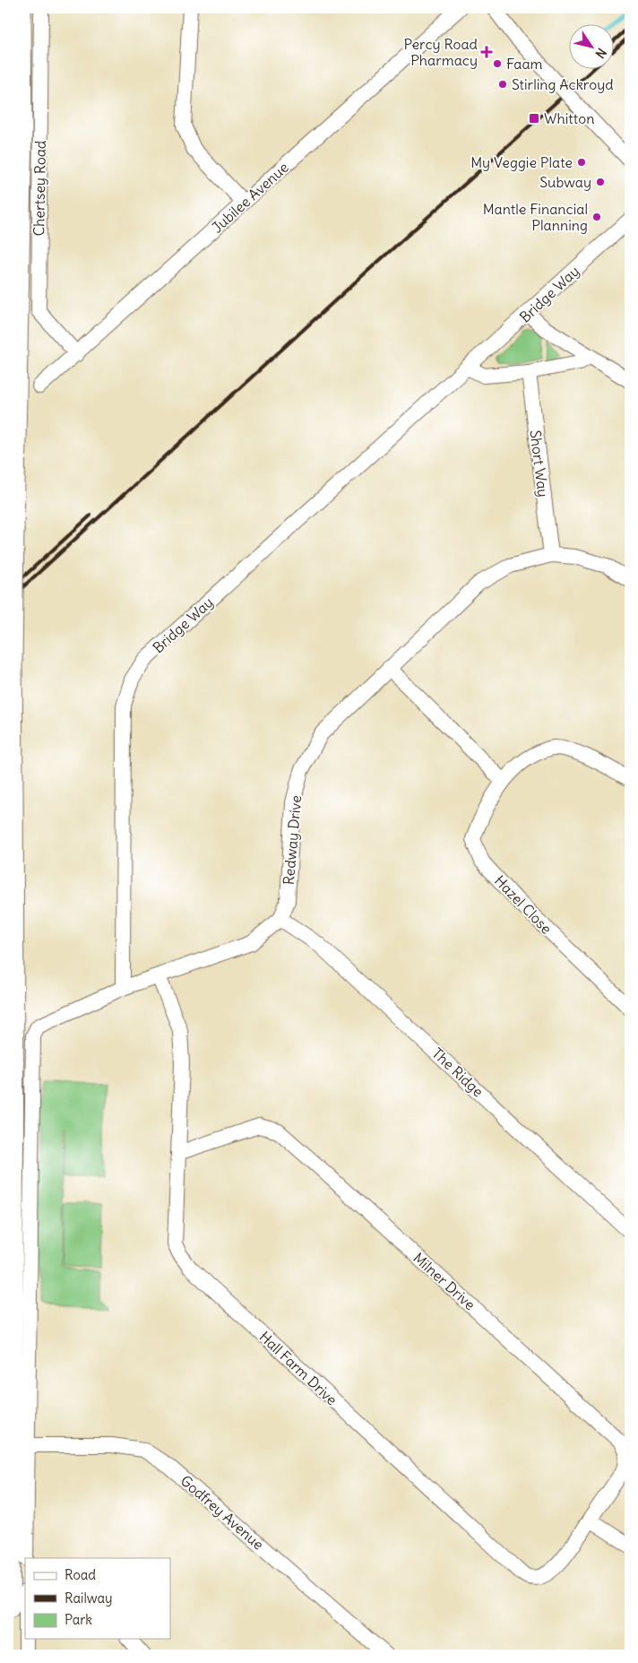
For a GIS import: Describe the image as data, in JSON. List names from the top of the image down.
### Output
{
  "streets": {
    "highway": ["Chertsey Road"],
    "street": [
      "Jubilee Avenue",
      "Bridge Way",
      "Short Way",
      "Redway Drive",
      "Hazel Close",
      "The Ridge",
      "Milner Drive",
      "Hall Farm Drive",
      "Godfrey Avenue"
    ]
  },
  "crossings": [
    ["Chertsey Road", "Jubilee Avenue"],
    ["Short Way", "Redway Drive"],
    ["Redway Drive", "The Ridge"],
    ["Milner Drive", "Hall Farm Drive"]
  ],
  "places": {
    "health": ["Percy Road Pharmacy"],
    "other": [
      "Faam",
      "Stirling Ackroyd",
      "My Veggie Plate",
      "Subway",
      "Mantle Financial Planning"
    ],
    "transit": ["Whitton"]
  },
  "legend": ["Road", "Railway", "Park"],
  "north": "bottom right"
}
